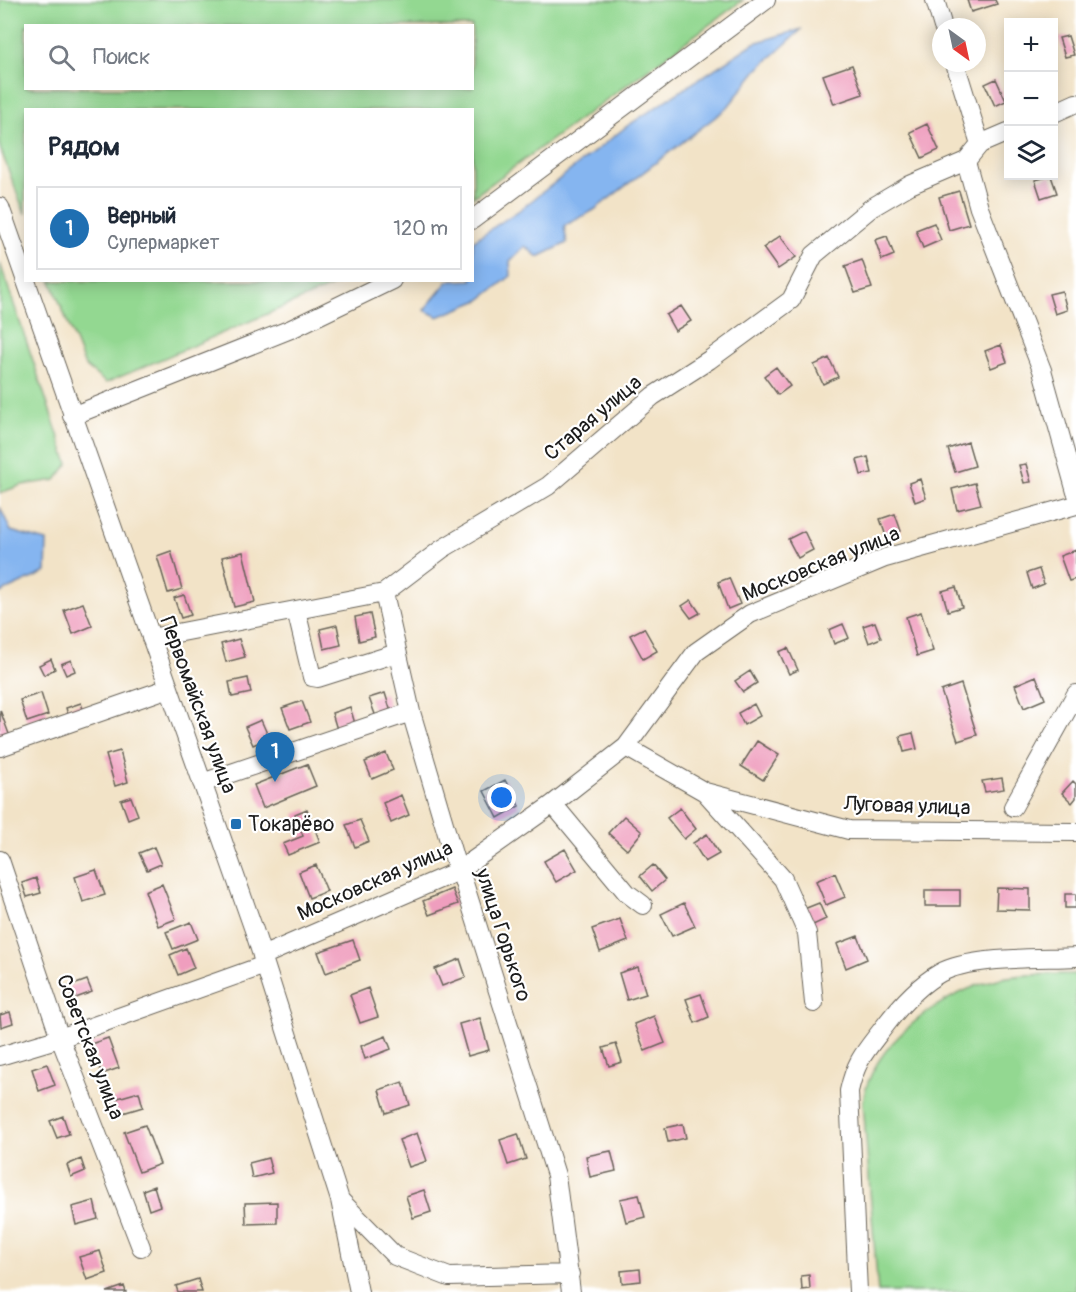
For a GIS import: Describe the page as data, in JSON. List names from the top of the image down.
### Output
{
  "streets": {
    "street": [
      "Старая улица",
      "Московская улица",
      "Первомайская улица",
      "Луговая улица",
      "улица Горького",
      "Советская улица"
    ]
  },
  "crossings": [
    ["Старая улица", "Первомайская улица"],
    ["Старая улица", "улица Горького"],
    ["Московская улица", "Первомайская улица"],
    ["Московская улица", "улица Горького"],
    ["Московская улица", "Советская улица"]
  ],
  "places": {
    "transit": ["Токарёво"]
  },
  "north": "bottom right",
  "page": {
    "map_buttons": ["+", "−"],
    "search": "Поиск",
    "heading": "Рядом",
    "list": [
      {
        "mark": "1",
        "name": "Верный",
        "note": "Супермаркет",
        "value": "120 m"
      }
    ],
    "pins": "1"
  }
}
